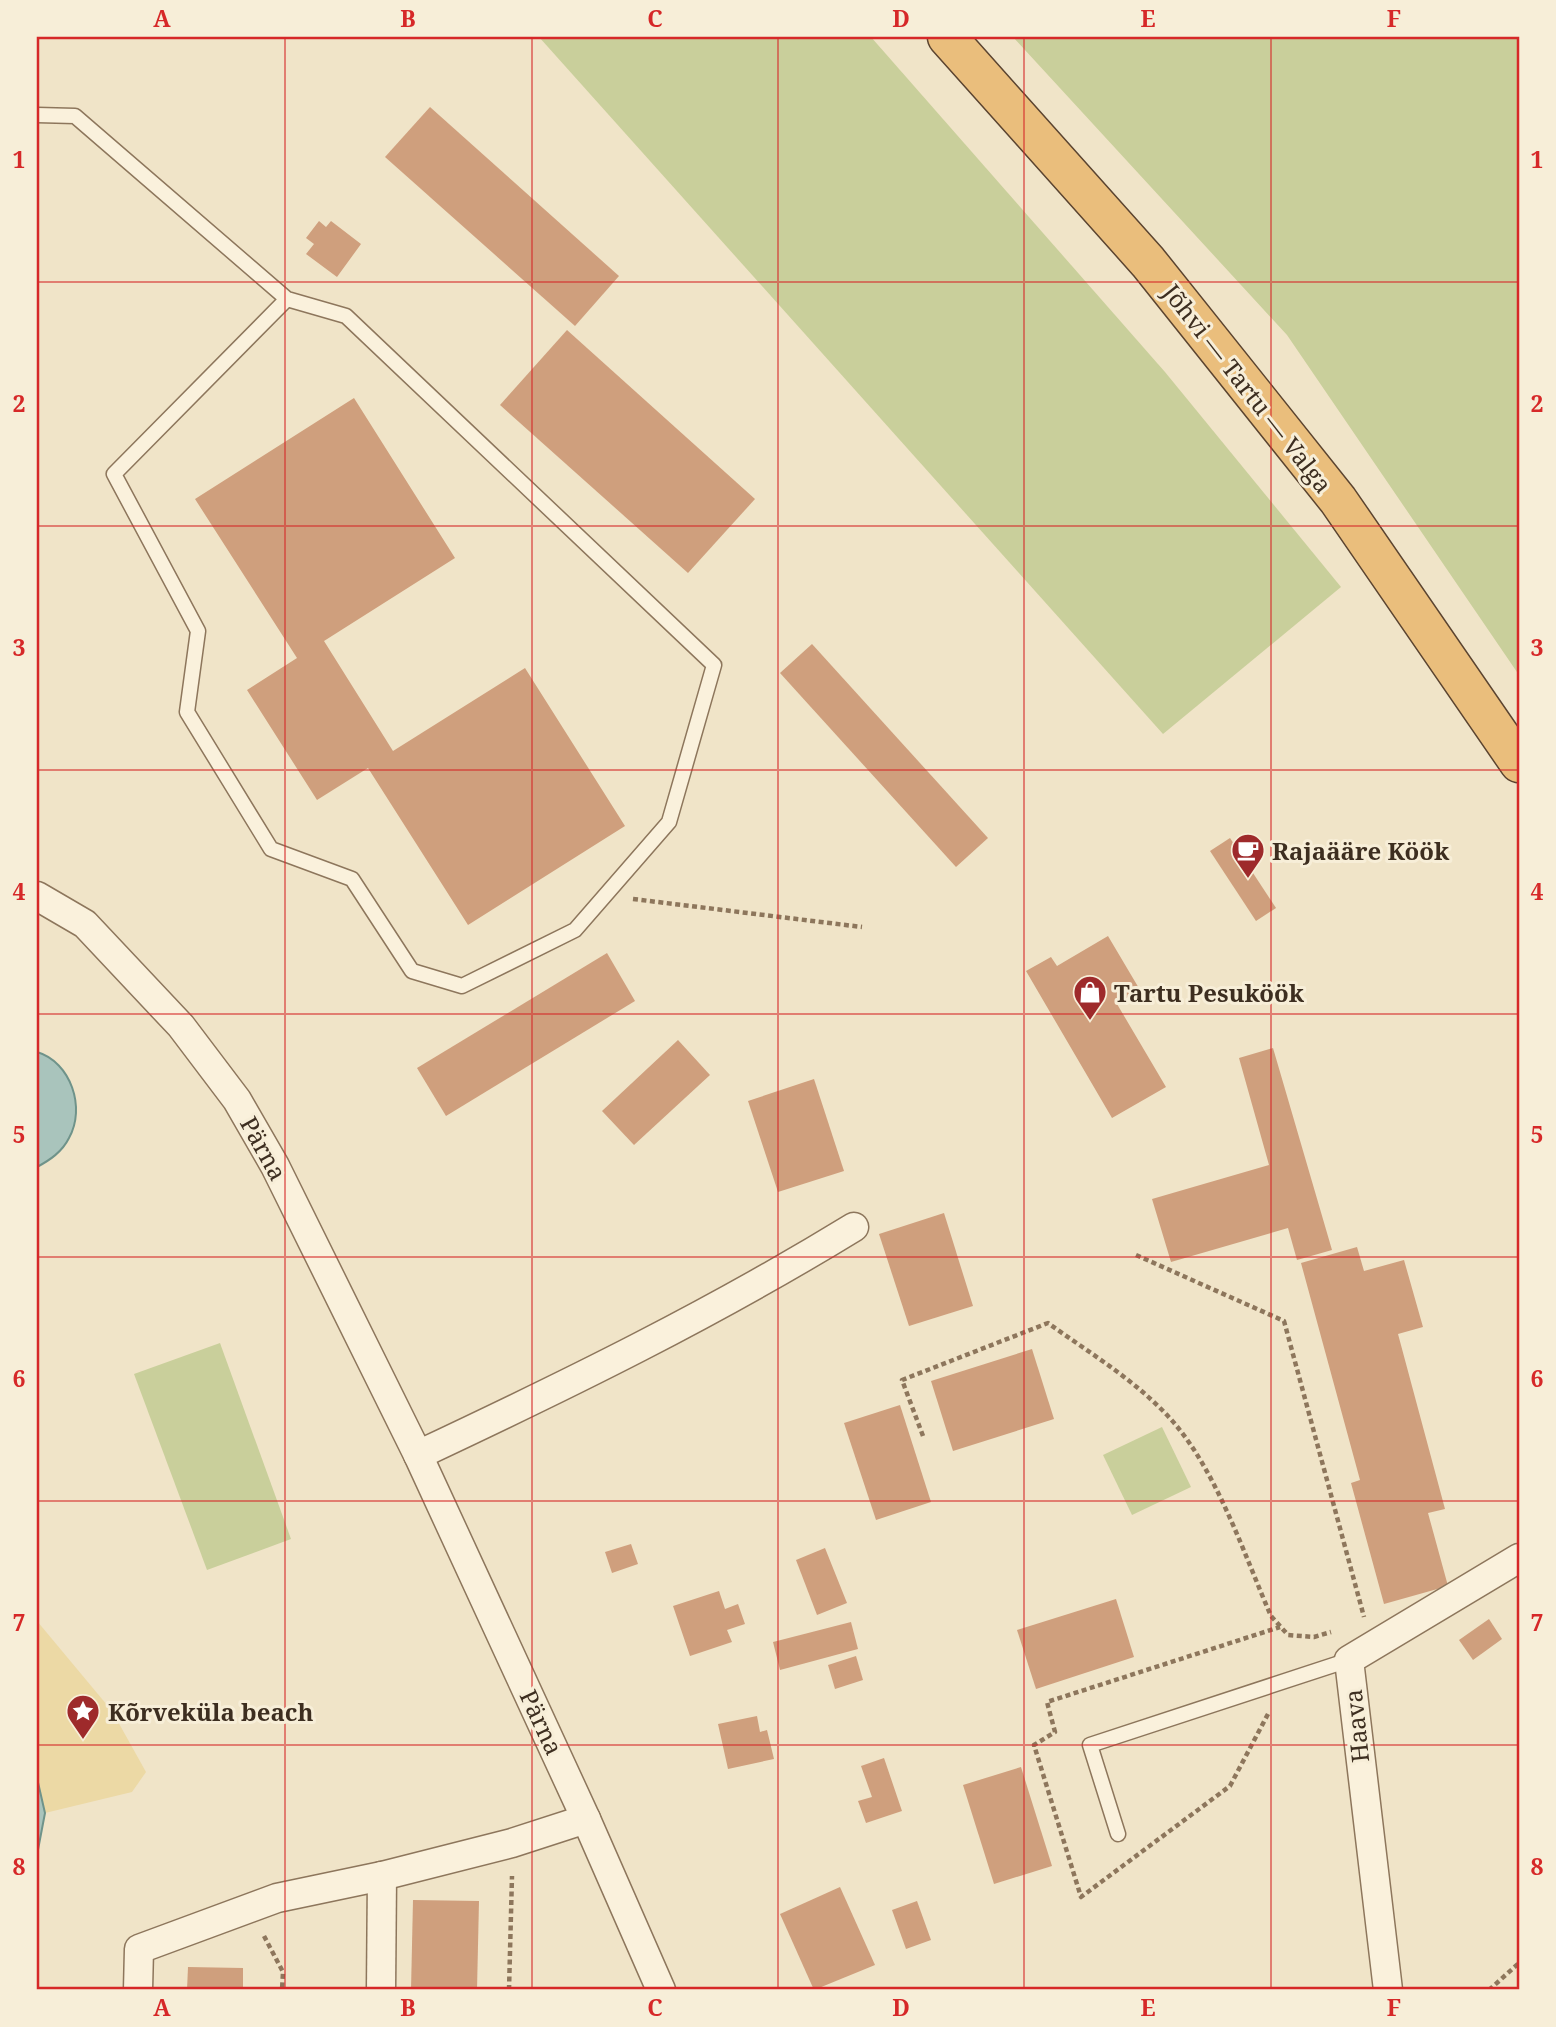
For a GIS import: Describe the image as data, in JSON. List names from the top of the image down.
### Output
{
  "streets": {
    "highway": ["Jõhvi — Tartu — Valga"],
    "street": ["Pärna", "Haava"]
  },
  "places": {
    "cafe": ["Rajaääre Köök"],
    "shop": ["Tartu Pesuköök"],
    "place": ["Kõrveküla beach"]
  },
  "grid": {
    "columns": [
      "A",
      "B",
      "C",
      "D",
      "E",
      "F"
    ],
    "rows": [
      "1",
      "2",
      "3",
      "4",
      "5",
      "6",
      "7",
      "8"
    ]
  }
}
